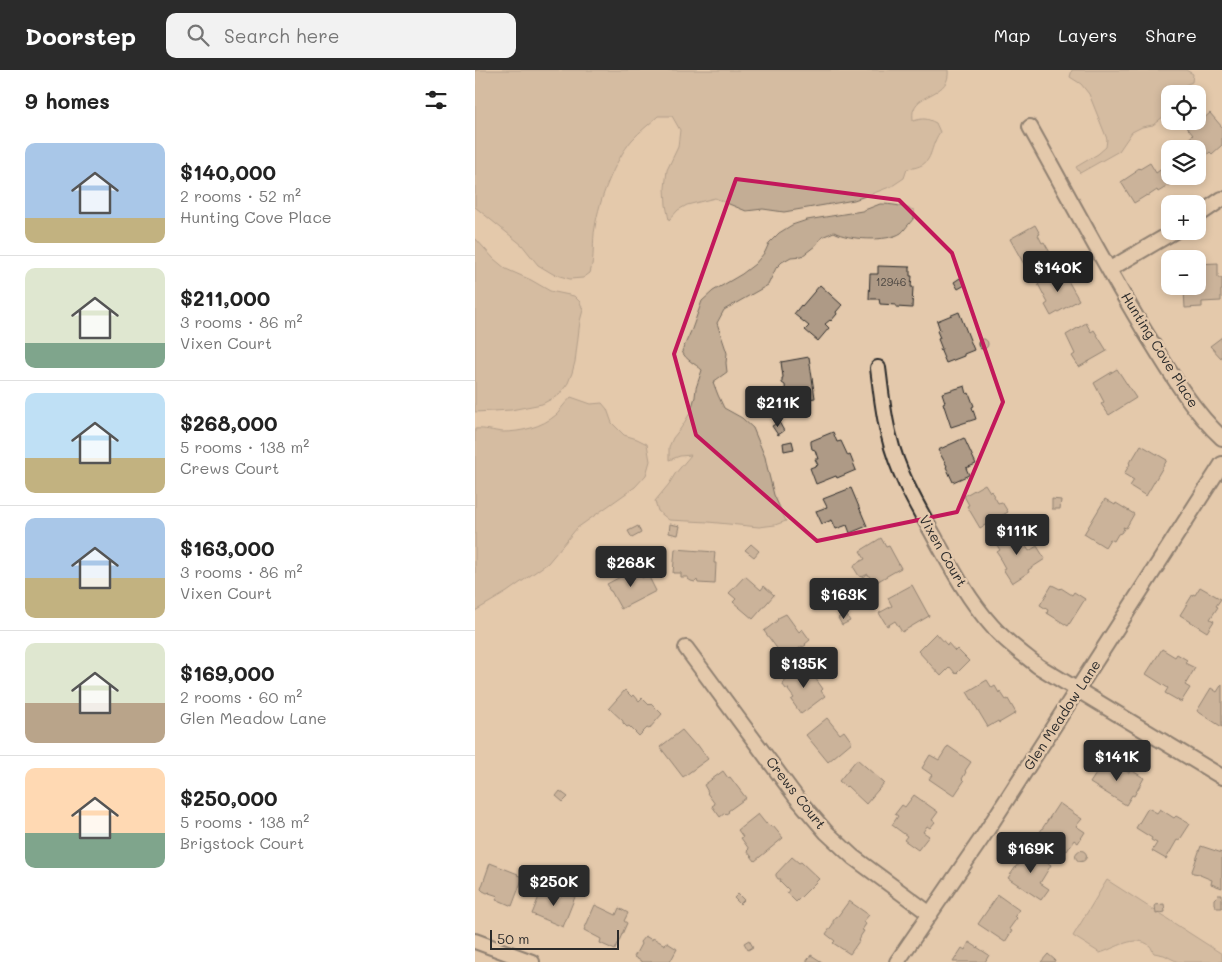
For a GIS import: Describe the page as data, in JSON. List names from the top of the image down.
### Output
{
  "streets": {
    "street": [
      "Hunting Cove Place",
      "Vixen Court",
      "Glen Meadow Lane",
      "Crews Court"
    ]
  },
  "crossings": [
    ["Vixen Court", "Glen Meadow Lane"],
    ["Glen Meadow Lane", "Crews Court"]
  ],
  "house_numbers": ["12946"],
  "scale_bar": "50 m",
  "page": {
    "header": "Doorstep",
    "search": "Search here",
    "nav": ["Map", "Layers", "Share"],
    "heading": "9 homes",
    "map_buttons": ["+", "−"],
    "list": [
      {
        "name": "$140,000",
        "note": "2 rooms · 52 m² · Hunting Cove Place"
      },
      {
        "name": "$211,000",
        "note": "3 rooms · 86 m² · Vixen Court"
      },
      {
        "name": "$268,000",
        "note": "5 rooms · 138 m² · Crews Court"
      },
      {
        "name": "$163,000",
        "note": "3 rooms · 86 m² · Vixen Court"
      },
      {
        "name": "$169,000",
        "note": "2 rooms · 60 m² · Glen Meadow Lane"
      },
      {
        "name": "$250,000",
        "note": "5 rooms · 138 m² · Brigstock Court"
      }
    ],
    "price": [
      "$140K",
      "$211K",
      "$111K",
      "$268K",
      "$163K",
      "$135K",
      "$141K",
      "$169K",
      "$250K"
    ],
    "scale": "50 m"
  }
}
